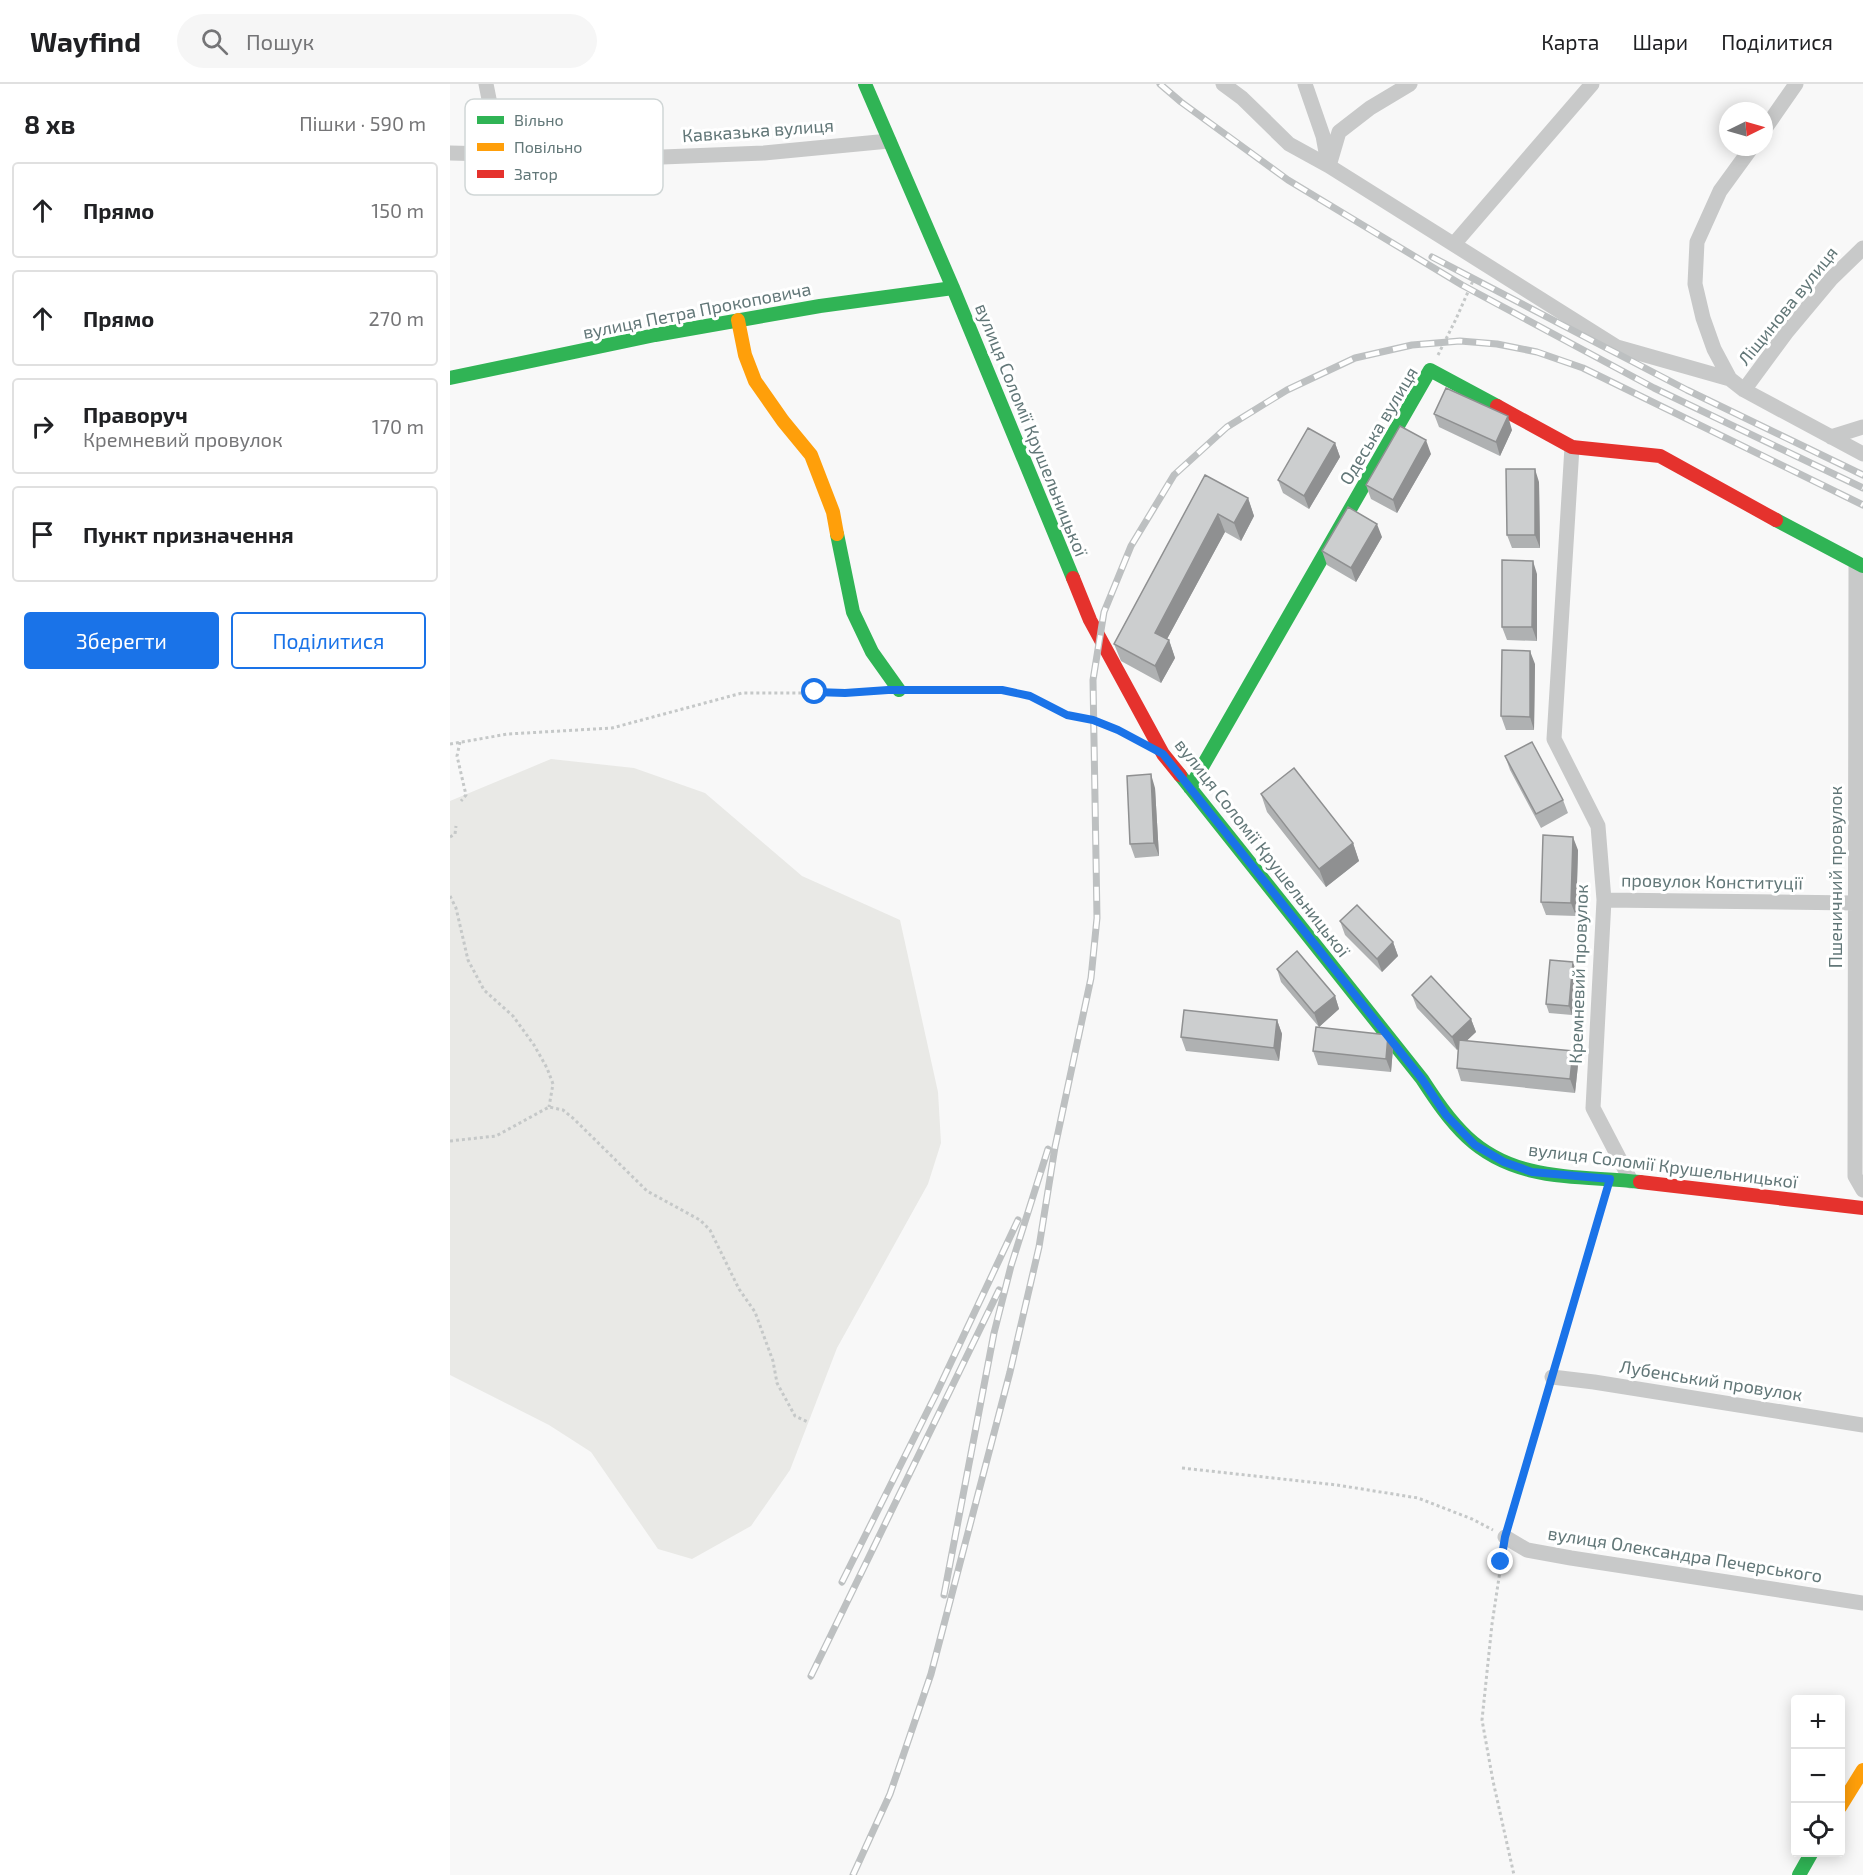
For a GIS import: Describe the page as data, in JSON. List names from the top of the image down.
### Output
{
  "streets": {
    "street": [
      "Кавказька вулиця",
      "Ліщинова вулиця",
      "вулиця Петра Прокоповича",
      "Одеська вулиця",
      "вулиця Соломії Крушельницької",
      "Пшеничний провулок",
      "провулок Конституції",
      "Кремневий провулок",
      "Лубенський провулок",
      "вулиця Олександра Печерського"
    ]
  },
  "crossings": [
    ["Кавказька вулиця", "вулиця Соломії Крушельницької"],
    ["вулиця Петра Прокоповича", "вулиця Соломії Крушельницької"],
    ["Одеська вулиця", "вулиця Соломії Крушельницької"],
    ["Одеська вулиця", "Пшеничний провулок"],
    ["Одеська вулиця", "Кремневий провулок"],
    ["вулиця Соломії Крушельницької", "Кремневий провулок"],
    ["Пшеничний провулок", "провулок Конституції"],
    ["провулок Конституції", "Кремневий провулок"]
  ],
  "legend": ["Вільно", "Повільно", "Затор"],
  "north": "right",
  "page": {
    "header": "Wayfind",
    "search": "Пошук",
    "nav": ["Карта", "Шари", "Поділитися"],
    "heading": ["8 хв", "Пішки · 590 m"],
    "list": [
      ["Прямо", "150 m"],
      ["Прямо", "270 m"],
      ["Праворуч", "Кремневий провулок", "170 m"],
      "Пункт призначення"
    ],
    "buttons": ["Зберегти", "Поділитися"],
    "map_buttons": ["+", "−"]
  }
}
